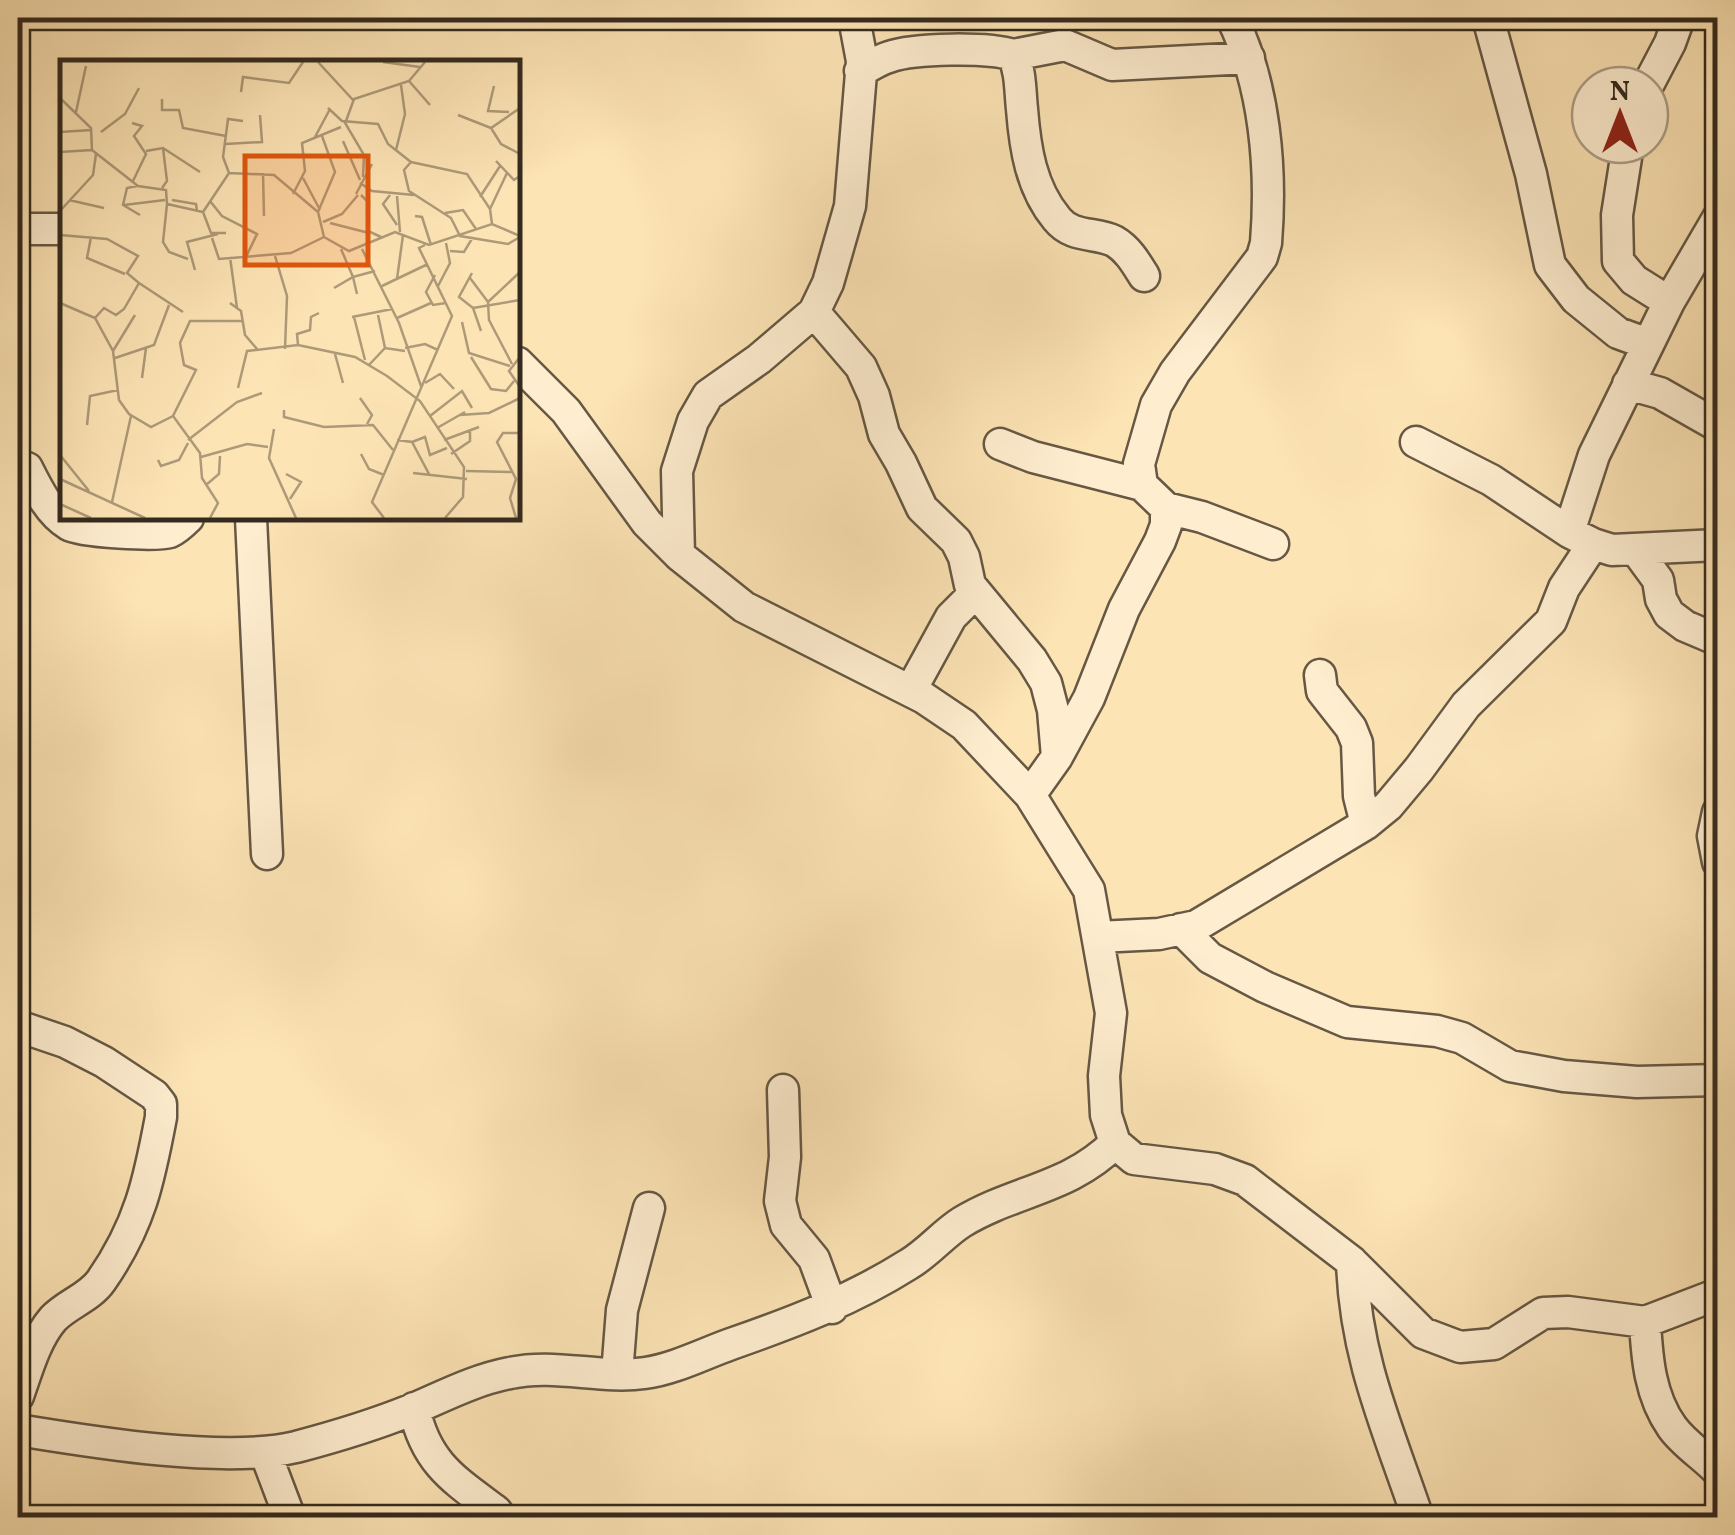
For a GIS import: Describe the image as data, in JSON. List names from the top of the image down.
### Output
{
  "north": "top"
}
